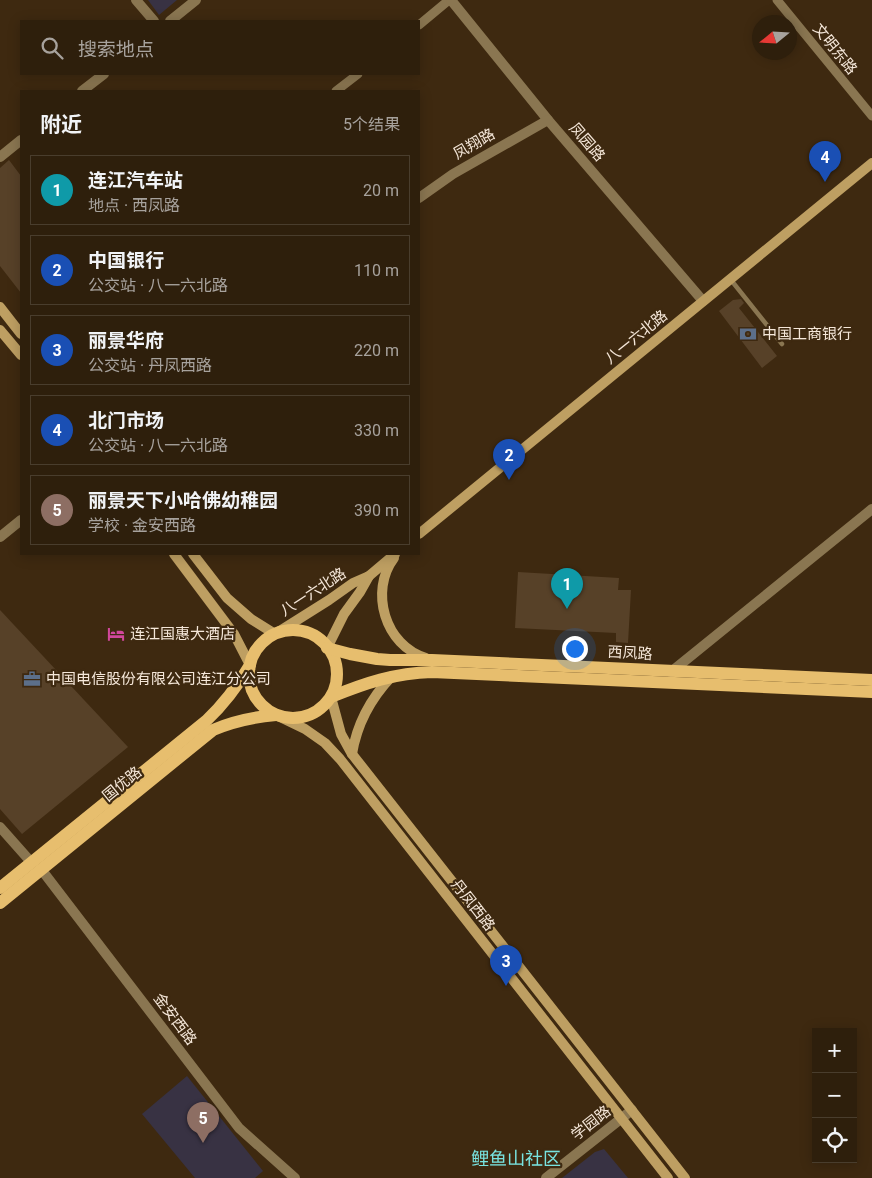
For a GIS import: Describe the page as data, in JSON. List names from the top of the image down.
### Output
{
  "streets": {
    "main road": [
      "八一六北路",
      "西凤路",
      "国优路",
      "丹凤西路"
    ],
    "street": [
      "文明东路",
      "凤园路",
      "凤翔路",
      "金安西路",
      "学园路"
    ]
  },
  "crossings": [
    ["凤园路", "凤翔路"],
    ["凤园路", "八一六北路"],
    ["八一六北路", "西凤路"],
    ["八一六北路", "国优路"],
    ["八一六北路", "丹凤西路"],
    ["西凤路", "国优路"],
    ["西凤路", "丹凤西路"],
    ["国优路", "丹凤西路"],
    ["国优路", "金安西路"],
    ["丹凤西路", "学园路"]
  ],
  "districts": ["鲤鱼山社区"],
  "places": {
    "bank": ["中国工商银行"],
    "hotel": ["连江国惠大酒店"],
    "office": ["中国电信股份有限公司连江分公司"]
  },
  "north": "left",
  "page": {
    "search": "搜索地点",
    "heading": ["附近", "5个结果"],
    "pins": [
      "4",
      "2",
      "1",
      "3",
      "5"
    ],
    "list": [
      {
        "mark": "1",
        "name": "连江汽车站",
        "note": "地点 · 西凤路",
        "value": "20 m"
      },
      {
        "mark": "2",
        "name": "中国银行",
        "note": "公交站 · 八一六北路",
        "value": "110 m"
      },
      {
        "mark": "3",
        "name": "丽景华府",
        "note": "公交站 · 丹凤西路",
        "value": "220 m"
      },
      {
        "mark": "4",
        "name": "北门市场",
        "note": "公交站 · 八一六北路",
        "value": "330 m"
      },
      {
        "mark": "5",
        "name": "丽景天下小哈佛幼稚园",
        "note": "学校 · 金安西路",
        "value": "390 m"
      }
    ],
    "map_buttons": ["+", "−"]
  }
}
